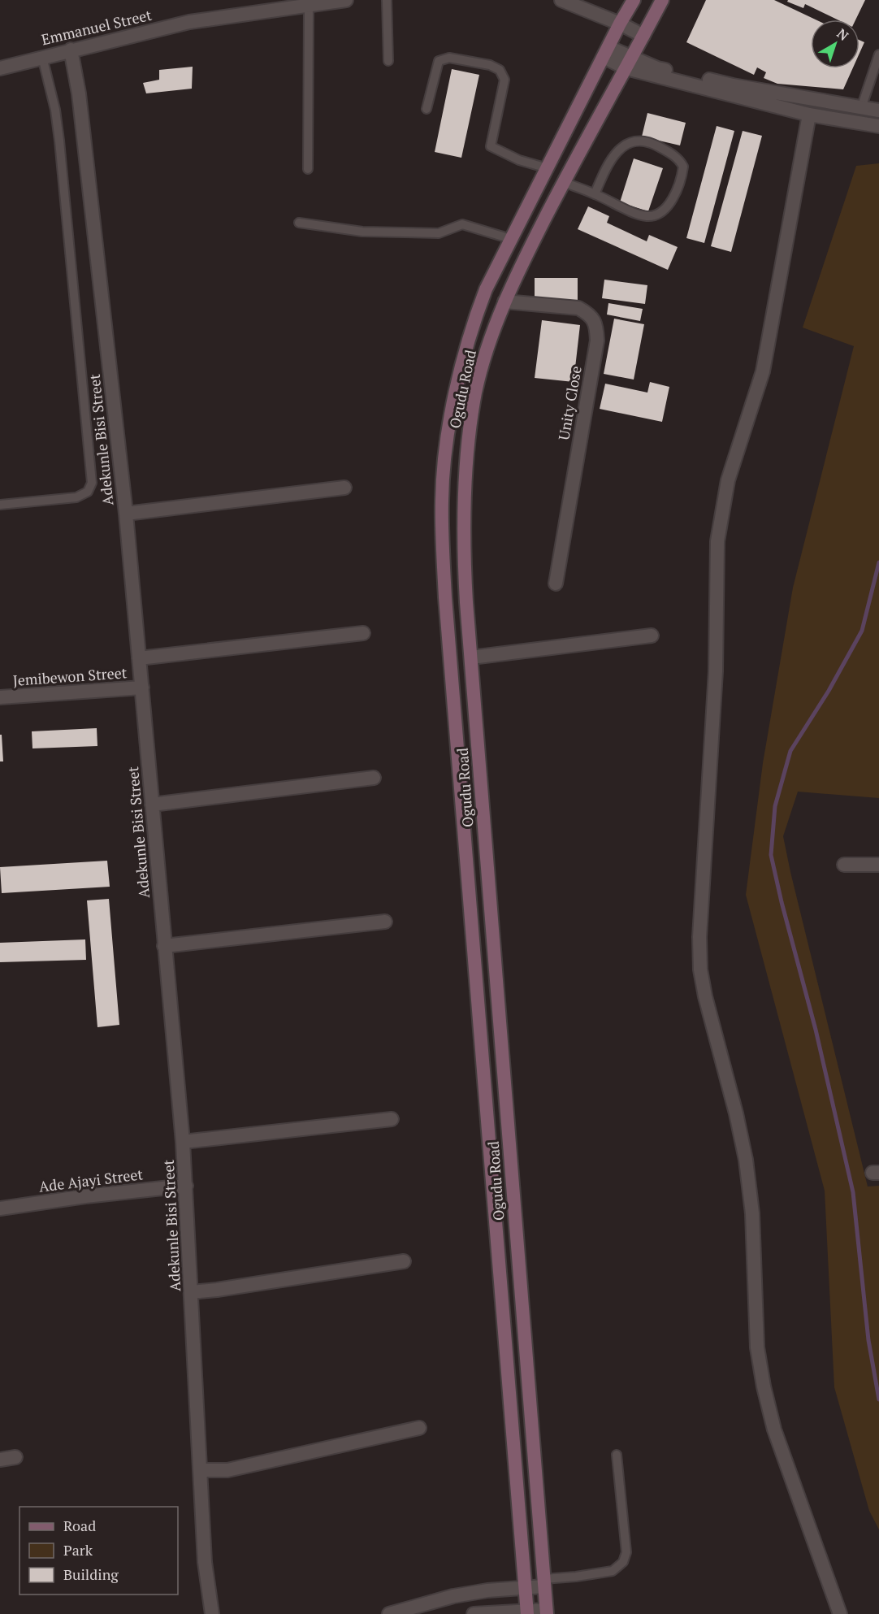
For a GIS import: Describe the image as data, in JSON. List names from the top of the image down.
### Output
{
  "streets": {
    "main road": ["Ogudu Road"],
    "street": [
      "Emmanuel Street",
      "Unity Close",
      "Adekunle Bisi Street",
      "Jemibewon Street",
      "Ade Ajayi Street"
    ]
  },
  "crossings": [
    ["Emmanuel Street", "Adekunle Bisi Street"],
    ["Ogudu Road", "Unity Close"],
    ["Adekunle Bisi Street", "Jemibewon Street"],
    ["Adekunle Bisi Street", "Ade Ajayi Street"]
  ],
  "legend": ["Road", "Park", "Building"],
  "north": "top right"
}
